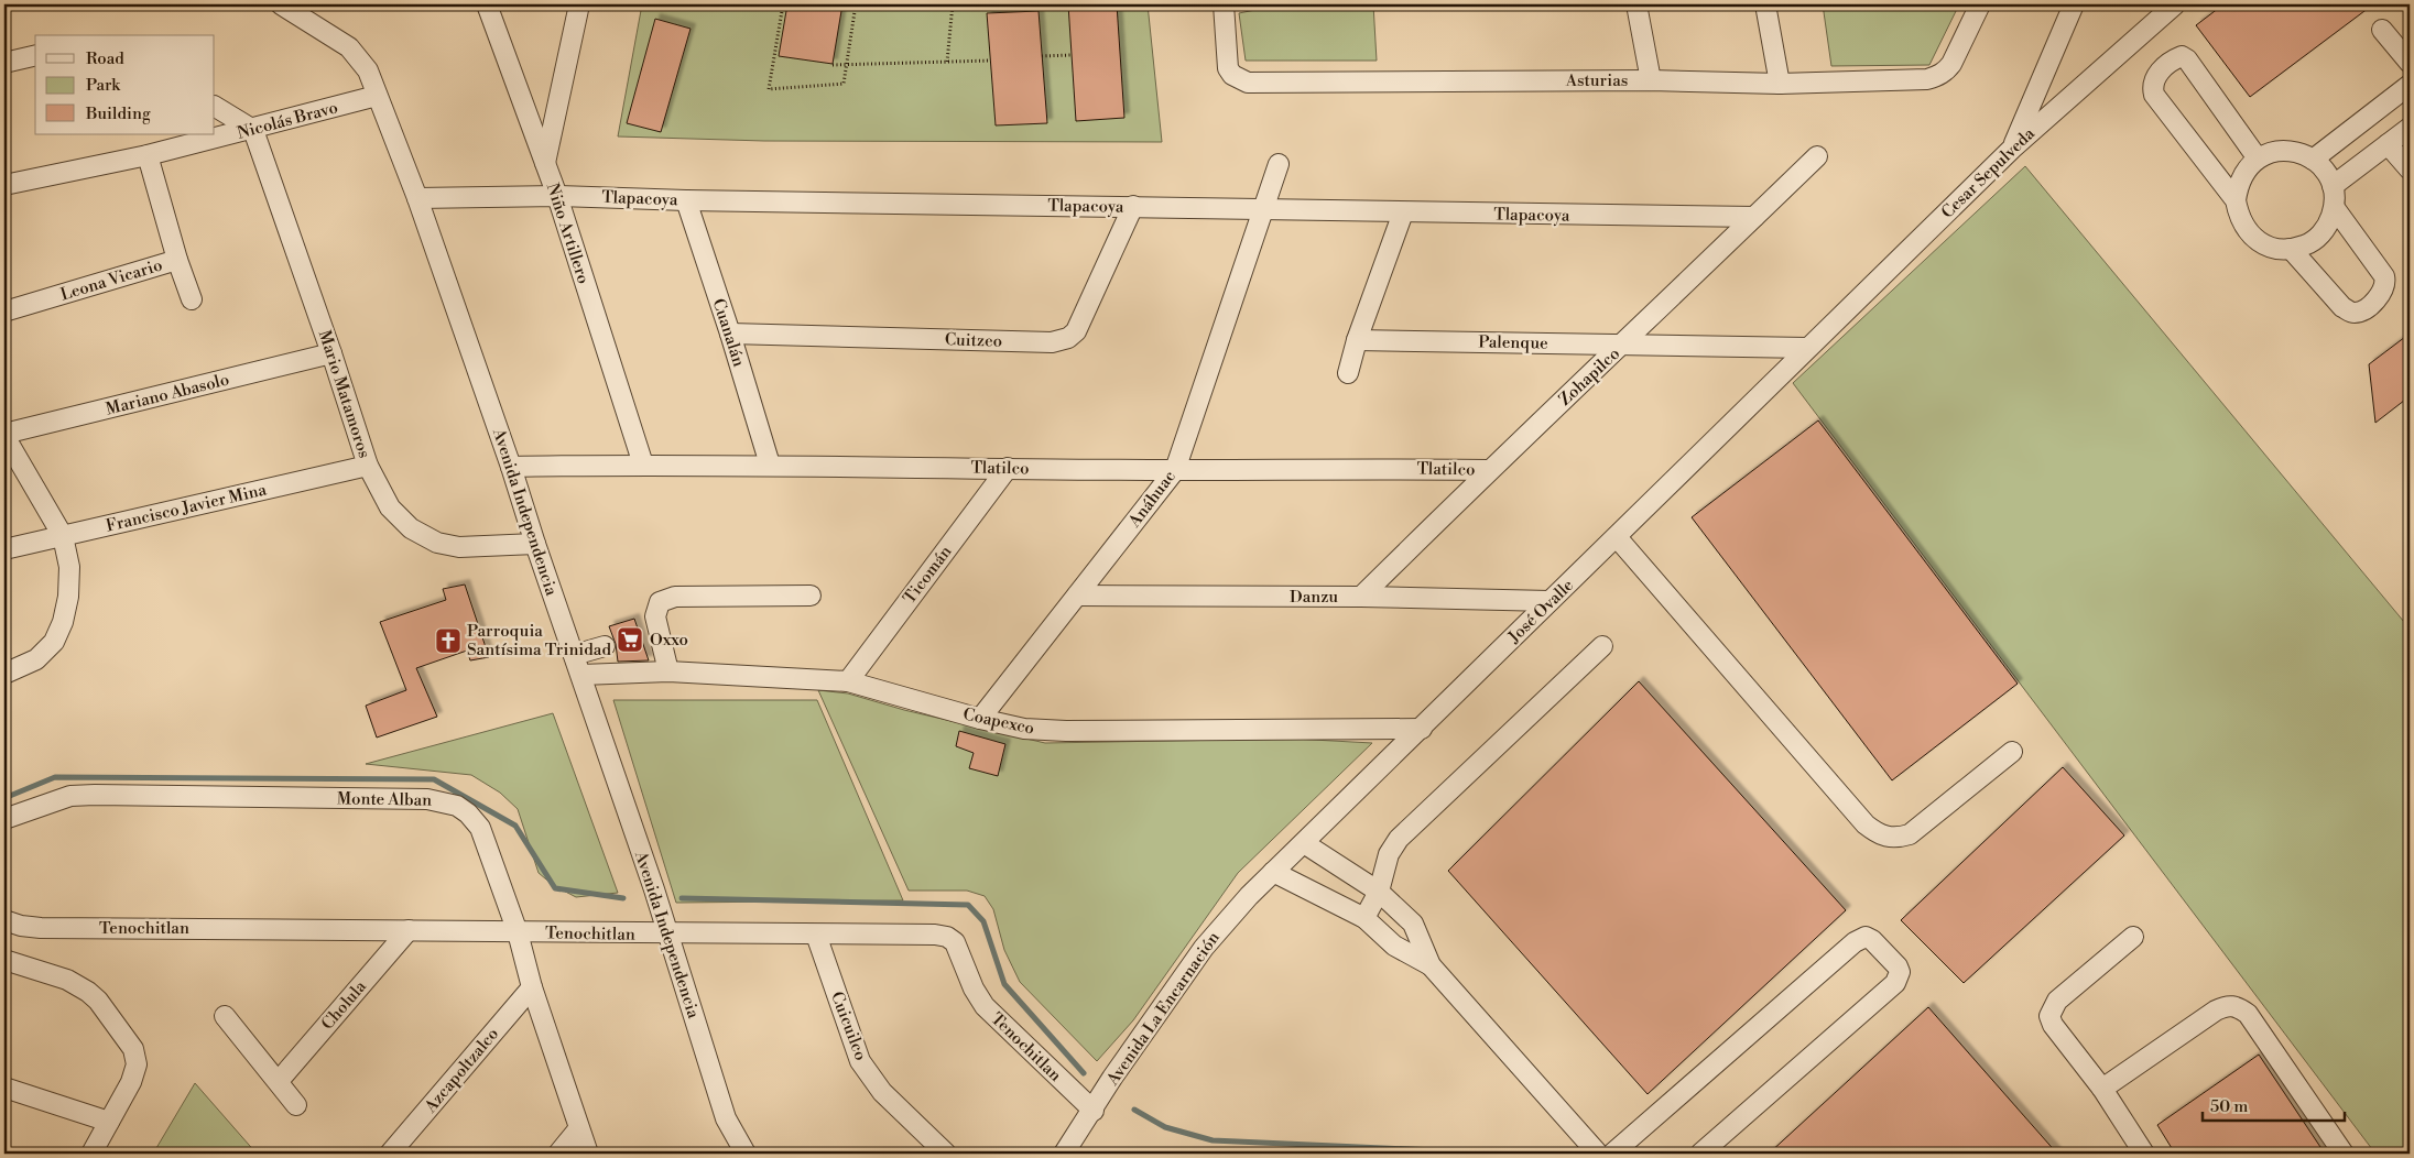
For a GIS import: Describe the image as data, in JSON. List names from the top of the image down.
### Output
{
  "streets": {
    "street": [
      "Asturias",
      "Nicolás Bravo",
      "Cesar Sepulveda",
      "Tlapacoya",
      "Niño Artillero",
      "Leona Vicario",
      "Cuanalán",
      "Cuitzeo",
      "Palenque",
      "Zohapilco",
      "Mariano Abasolo",
      "Mario Matamoros",
      "Tlatilco",
      "Anáhuac",
      "Francisco Javier Mina",
      "Avenida Independencia",
      "Ticomán",
      "Danzu",
      "José Ovalle",
      "Coapexco",
      "Monte Alban",
      "Tenochitlan",
      "Cholula",
      "Avenida La Encarnación",
      "Cuicuilco",
      "Azcapoltzalco"
    ]
  },
  "crossings": [
    ["Nicolás Bravo", "Leona Vicario"],
    ["Nicolás Bravo", "Mario Matamoros"],
    ["Nicolás Bravo", "Avenida Independencia"],
    ["Cesar Sepulveda", "Palenque"],
    ["Cesar Sepulveda", "José Ovalle"],
    ["Tlapacoya", "Niño Artillero"],
    ["Tlapacoya", "Cuanalán"],
    ["Tlapacoya", "Cuitzeo"],
    ["Tlapacoya", "Zohapilco"],
    ["Tlapacoya", "Anáhuac"],
    ["Tlapacoya", "Avenida Independencia"],
    ["Niño Artillero", "Tlatilco"],
    ["Cuanalán", "Cuitzeo"],
    ["Cuanalán", "Tlatilco"],
    ["Palenque", "Zohapilco"],
    ["Palenque", "José Ovalle"],
    ["Zohapilco", "Tlatilco"],
    ["Zohapilco", "Danzu"],
    ["Mariano Abasolo", "Mario Matamoros"],
    ["Mario Matamoros", "Francisco Javier Mina"],
    ["Mario Matamoros", "Avenida Independencia"],
    ["Tlatilco", "Anáhuac"],
    ["Tlatilco", "Avenida Independencia"],
    ["Tlatilco", "Ticomán"],
    ["Anáhuac", "Danzu"],
    ["Anáhuac", "Coapexco"],
    ["Avenida Independencia", "Coapexco"],
    ["Avenida Independencia", "Tenochitlan"],
    ["Ticomán", "Coapexco"],
    ["Danzu", "José Ovalle"],
    ["José Ovalle", "Coapexco"],
    ["José Ovalle", "Avenida La Encarnación"],
    ["Monte Alban", "Tenochitlan"],
    ["Monte Alban", "Azcapoltzalco"],
    ["Tenochitlan", "Cholula"],
    ["Tenochitlan", "Avenida La Encarnación"],
    ["Tenochitlan", "Cuicuilco"]
  ],
  "places": {
    "supermarket": ["Oxxo"],
    "church": ["Parroquia Santísima Trinidad"]
  },
  "legend": ["Road", "Park", "Building"],
  "scale_bar": "50 m"
}
